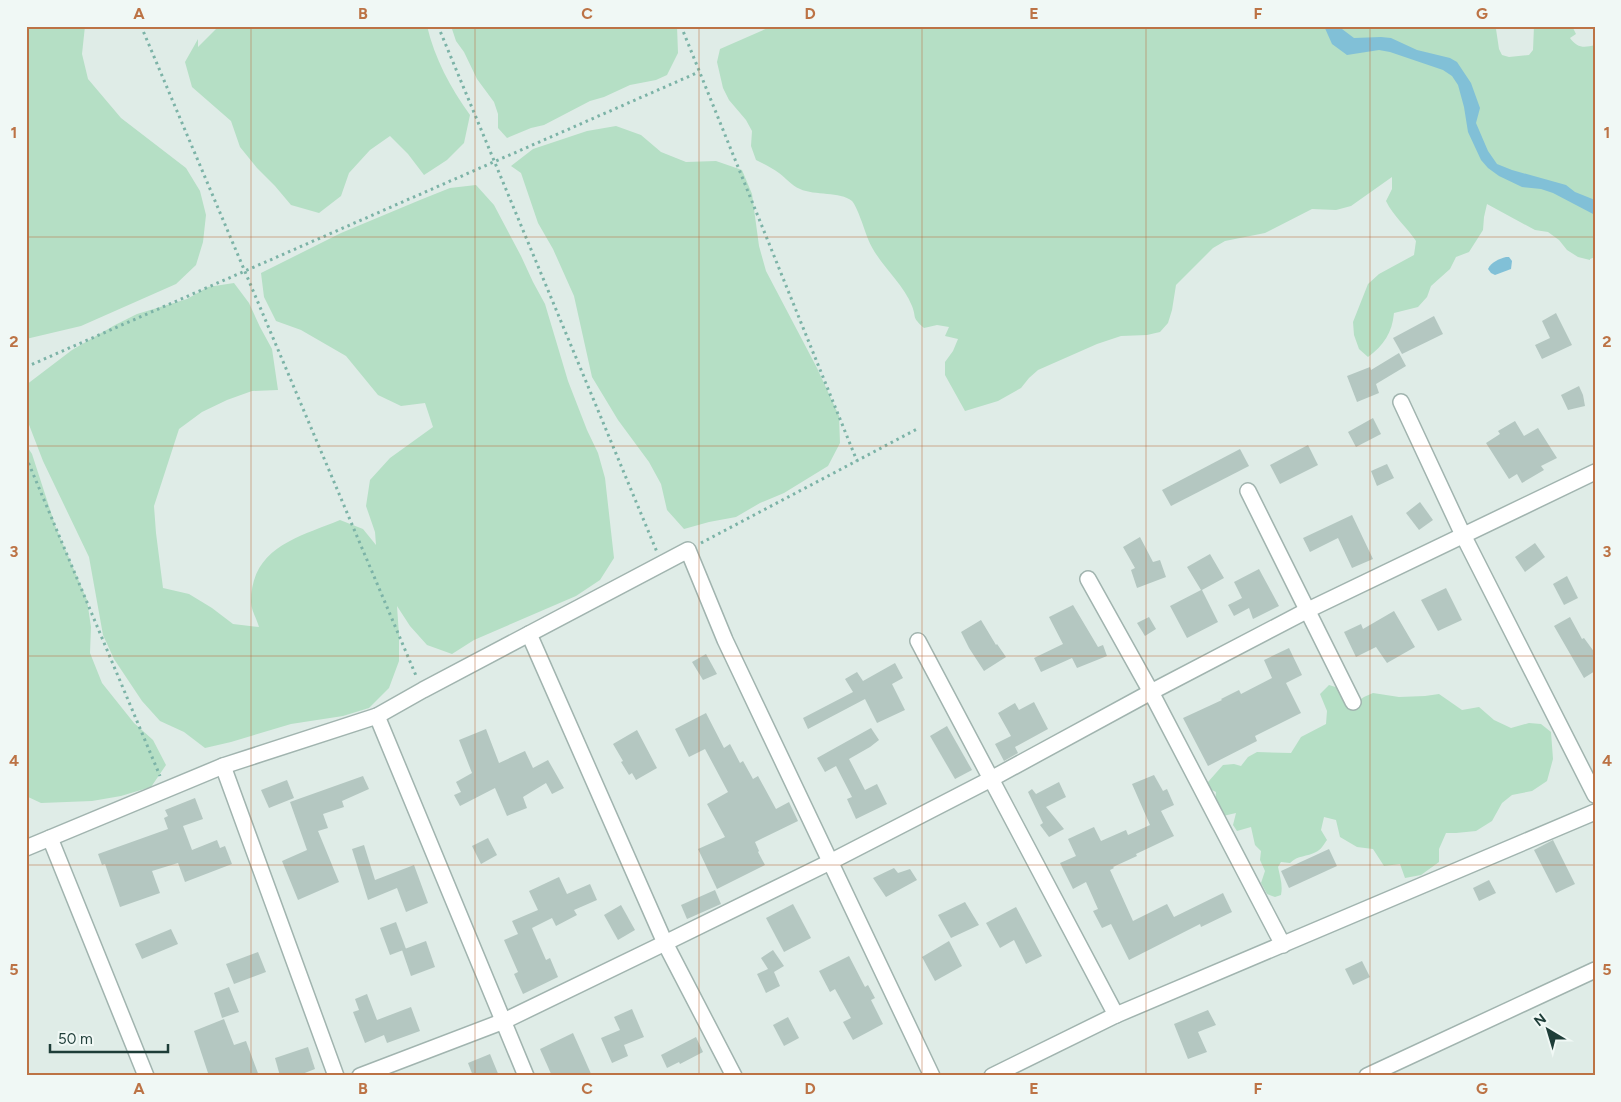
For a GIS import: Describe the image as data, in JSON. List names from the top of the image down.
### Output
{
  "scale_bar": "50 m",
  "north": "top left",
  "grid": {
    "columns": [
      "A",
      "B",
      "C",
      "D",
      "E",
      "F",
      "G"
    ],
    "rows": [
      "1",
      "2",
      "3",
      "4",
      "5"
    ]
  }
}
